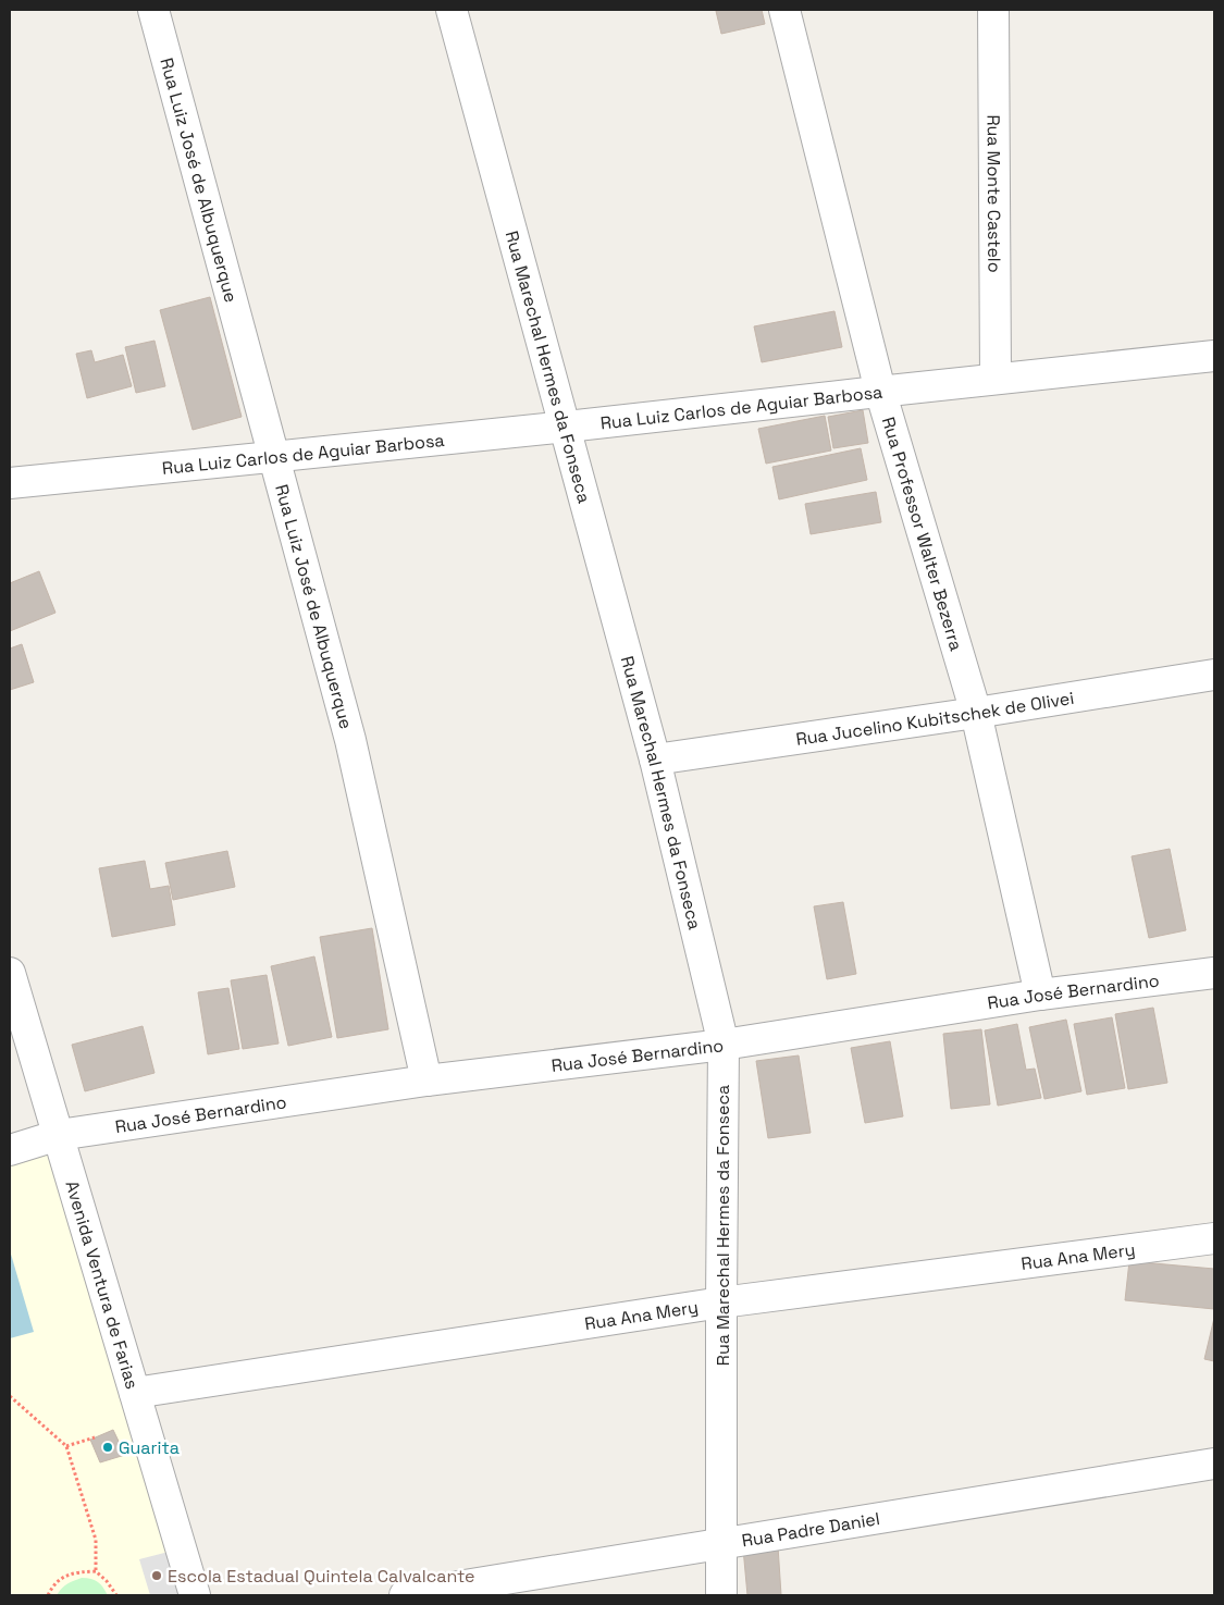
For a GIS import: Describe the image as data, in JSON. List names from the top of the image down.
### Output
{
  "streets": {
    "street": [
      "Rua Luiz José de Albuquerque",
      "Rua Monte Castelo",
      "Rua Marechal Hermes da Fonseca",
      "Rua Luiz Carlos de Aguiar Barbosa",
      "Rua Professor Walter Bezerra",
      "Rua Jucelino Kubitschek de Olivei",
      "Rua José Bernardino",
      "Rua Ana Mery",
      "Avenida Ventura de Farias",
      "Rua Padre Daniel"
    ]
  },
  "crossings": [
    ["Rua Luiz José de Albuquerque", "Rua Luiz Carlos de Aguiar Barbosa"],
    ["Rua Luiz José de Albuquerque", "Rua José Bernardino"],
    ["Rua Monte Castelo", "Rua Luiz Carlos de Aguiar Barbosa"],
    ["Rua Marechal Hermes da Fonseca", "Rua Luiz Carlos de Aguiar Barbosa"],
    ["Rua Marechal Hermes da Fonseca", "Rua Jucelino Kubitschek de Olivei"],
    ["Rua Marechal Hermes da Fonseca", "Rua José Bernardino"],
    ["Rua Marechal Hermes da Fonseca", "Rua Ana Mery"],
    ["Rua Marechal Hermes da Fonseca", "Rua Padre Daniel"],
    ["Rua Luiz Carlos de Aguiar Barbosa", "Rua Professor Walter Bezerra"],
    ["Rua Professor Walter Bezerra", "Rua Jucelino Kubitschek de Olivei"],
    ["Rua Professor Walter Bezerra", "Rua José Bernardino"],
    ["Rua José Bernardino", "Avenida Ventura de Farias"],
    ["Rua Ana Mery", "Avenida Ventura de Farias"]
  ],
  "places": ["Guarita", "Escola Estadual Quintela Calvalcante"]
}
